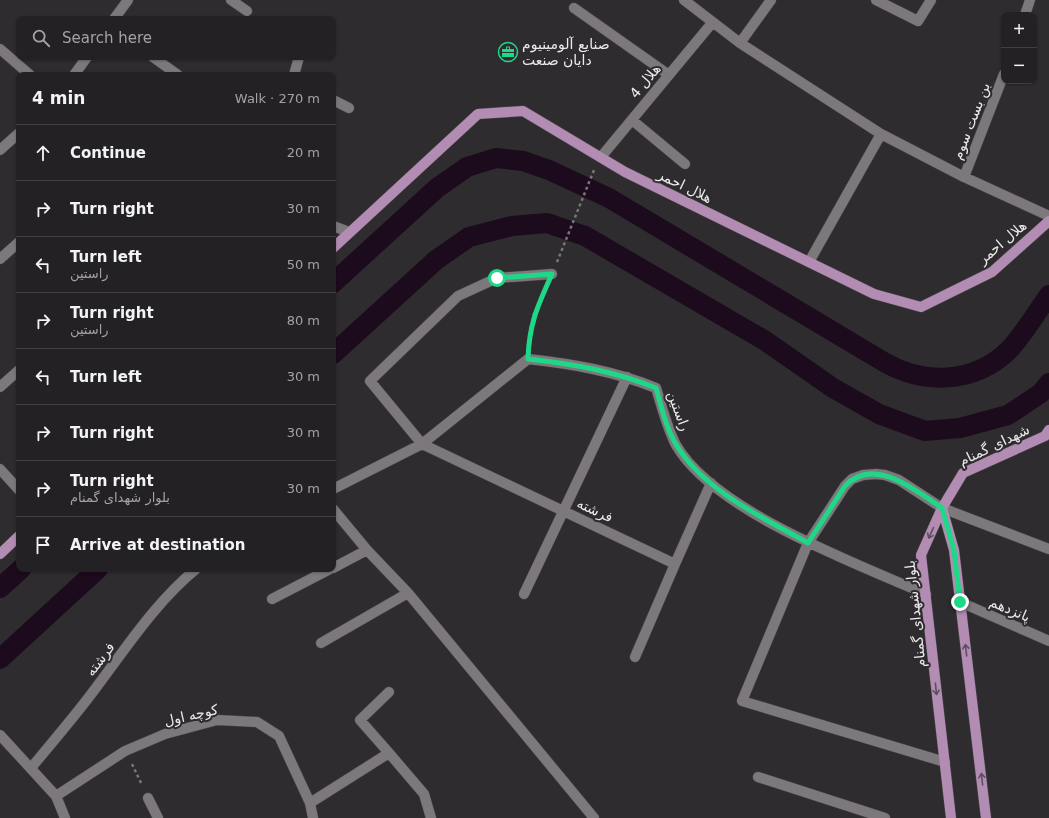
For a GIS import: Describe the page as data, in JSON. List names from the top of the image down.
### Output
{
  "streets": {
    "main road": ["هلال احمر", "شهدای گمنام", "بلوار شهدای گمنام"],
    "street": [
      "هلال 4",
      "بن بست سوم",
      "راستین",
      "فرشته",
      "پانزدهم",
      "کوچه اول"
    ]
  },
  "crossings": [
    ["هلال 4", "هلال احمر"],
    ["راستین", "بلوار شهدای گمنام"],
    ["شهدای گمنام", "بلوار شهدای گمنام"]
  ],
  "places": {
    "office": ["صنايع آلومینیوم دایان صنعت"]
  },
  "page": {
    "map_buttons": ["+", "−"],
    "search": "Search here",
    "heading": ["4 min", "Walk · 270 m"],
    "list": [
      ["Continue", "20 m"],
      ["Turn right", "30 m"],
      ["Turn left", "راستین", "50 m"],
      ["Turn right", "راستین", "80 m"],
      ["Turn left", "30 m"],
      ["Turn right", "30 m"],
      ["Turn right", "بلوار شهدای گمنام", "30 m"],
      "Arrive at destination"
    ]
  }
}
